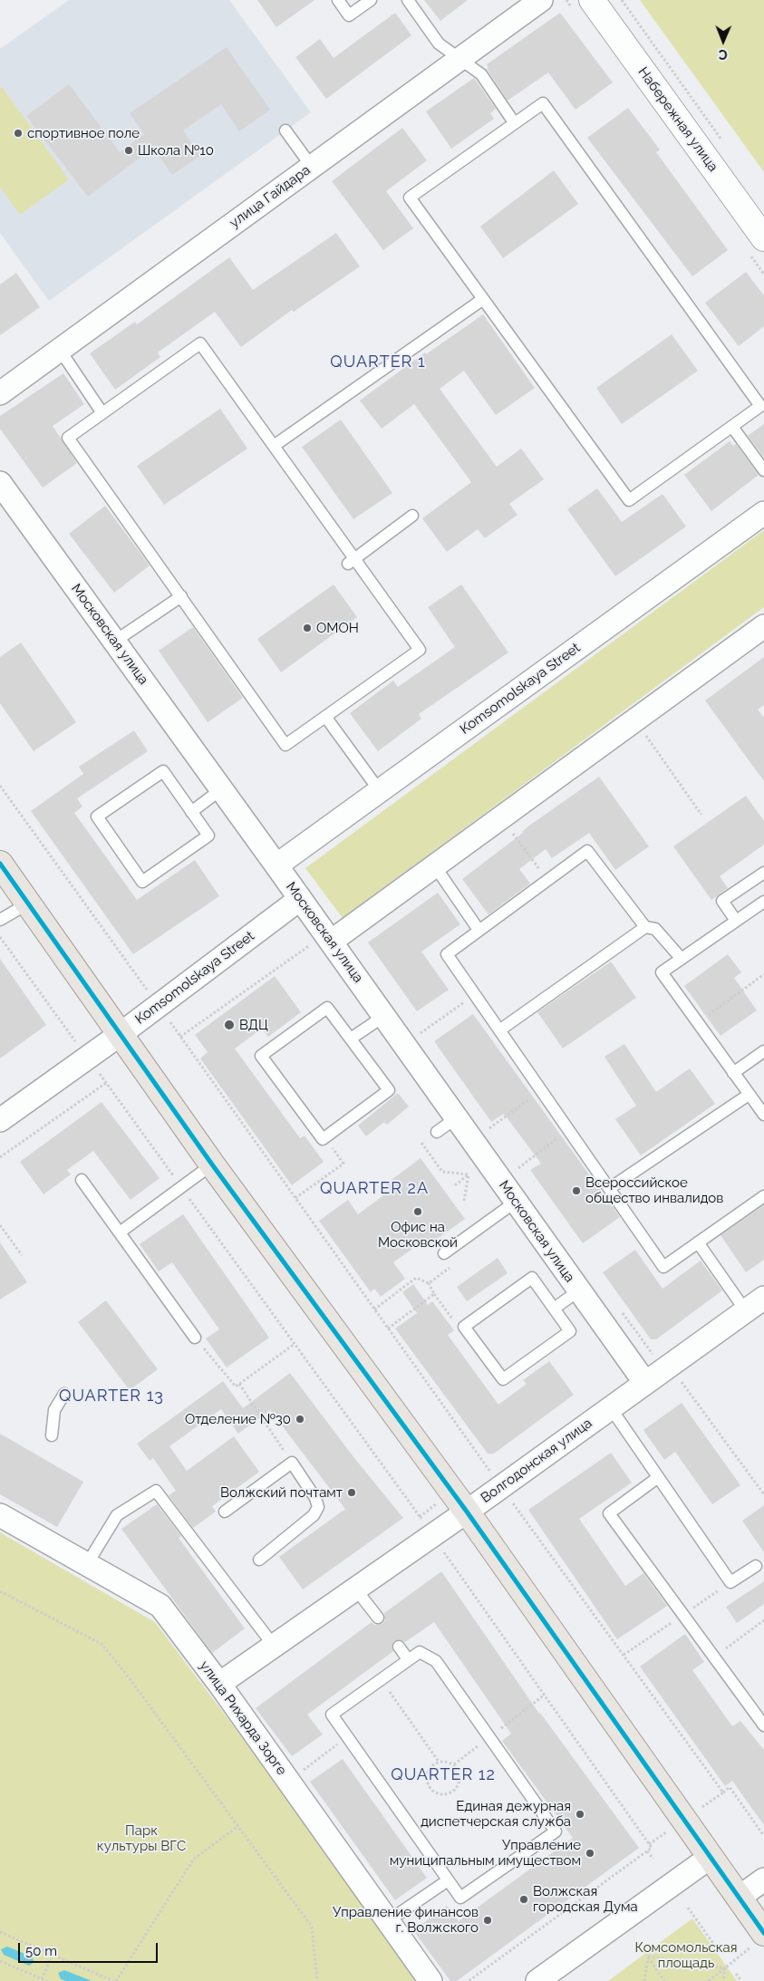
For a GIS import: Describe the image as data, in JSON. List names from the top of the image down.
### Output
{
  "streets": {
    "street": [
      "Набережная улица",
      "улица Гайдара",
      "Московская улица",
      "Komsomolskaya Street",
      "Волгодонская улица",
      "улица Рихарда Зорге"
    ]
  },
  "crossings": [
    ["Московская улица", "Komsomolskaya Street"],
    ["Московская улица", "Волгодонская улица"],
    ["Волгодонская улица", "улица Рихарда Зорге"]
  ],
  "districts": [
    "QUARTER 1",
    "QUARTER 2A",
    "QUARTER 13",
    "QUARTER 12"
  ],
  "parks": ["Парк культуры ВГС", "Комсомольская площадь"],
  "places": [
    "спортивное поле",
    "Школа №10",
    "ОМОН",
    "ВДЦ",
    "Всероссийское общество инвалидов",
    "Офис на Московской",
    "Отделение №30",
    "Волжский почтамт",
    "Единая дежурная диспетчерская служба",
    "Управление муниципальным имуществом",
    "Волжская городская Дума",
    "Управление финансов г. Волжского"
  ],
  "scale_bar": "50 m",
  "north": "bottom"
}
